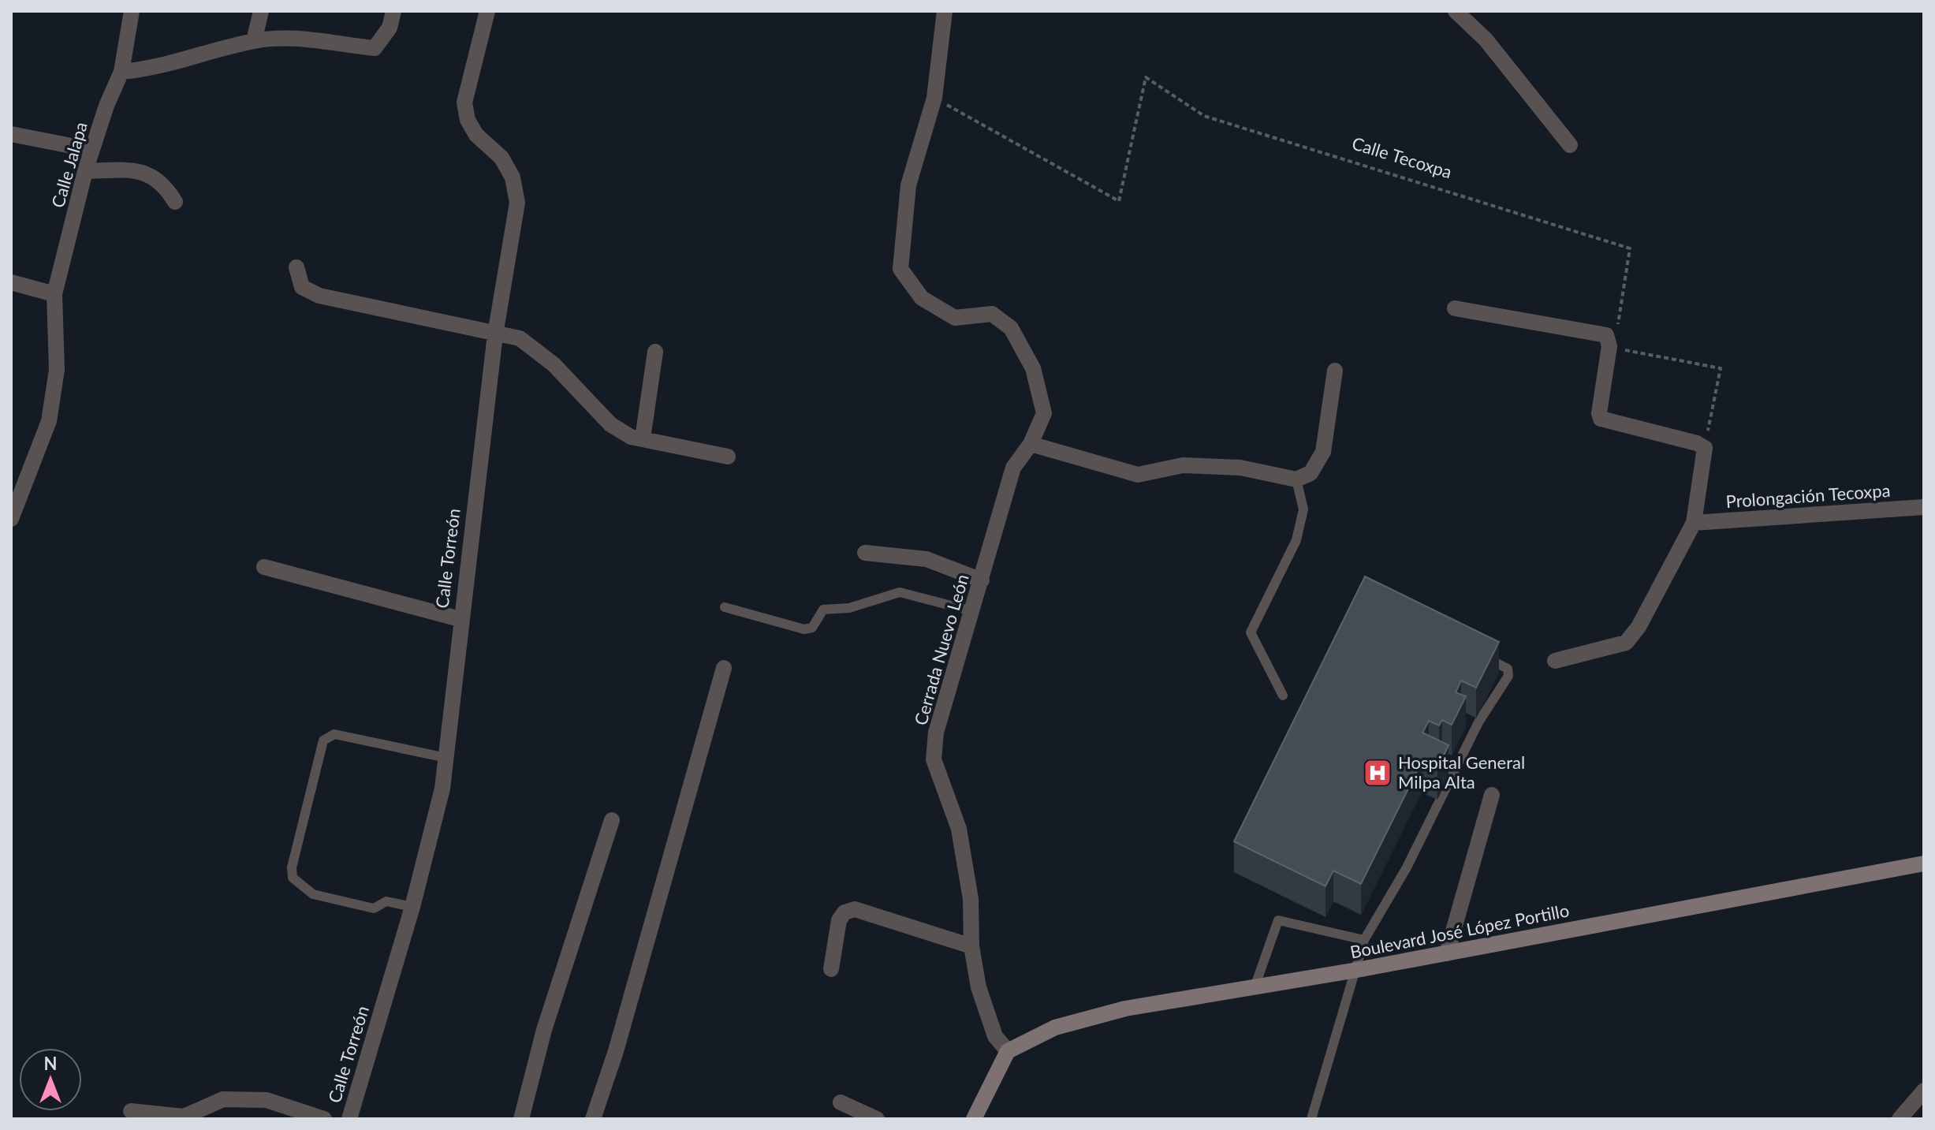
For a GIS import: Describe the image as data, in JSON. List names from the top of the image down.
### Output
{
  "streets": {
    "main road": ["Boulevard José López Portillo"],
    "street": [
      "Calle Jalapa",
      "Prolongación Tecoxpa",
      "Calle Torreón",
      "Cerrada Nuevo León"
    ],
    "path": ["Calle Tecoxpa"]
  },
  "crossings": [
    ["Calle Tecoxpa", "Cerrada Nuevo León"],
    ["Cerrada Nuevo León", "Boulevard José López Portillo"]
  ],
  "places": {
    "hospital": ["Hospital General Milpa Alta"]
  },
  "north": "top"
}
